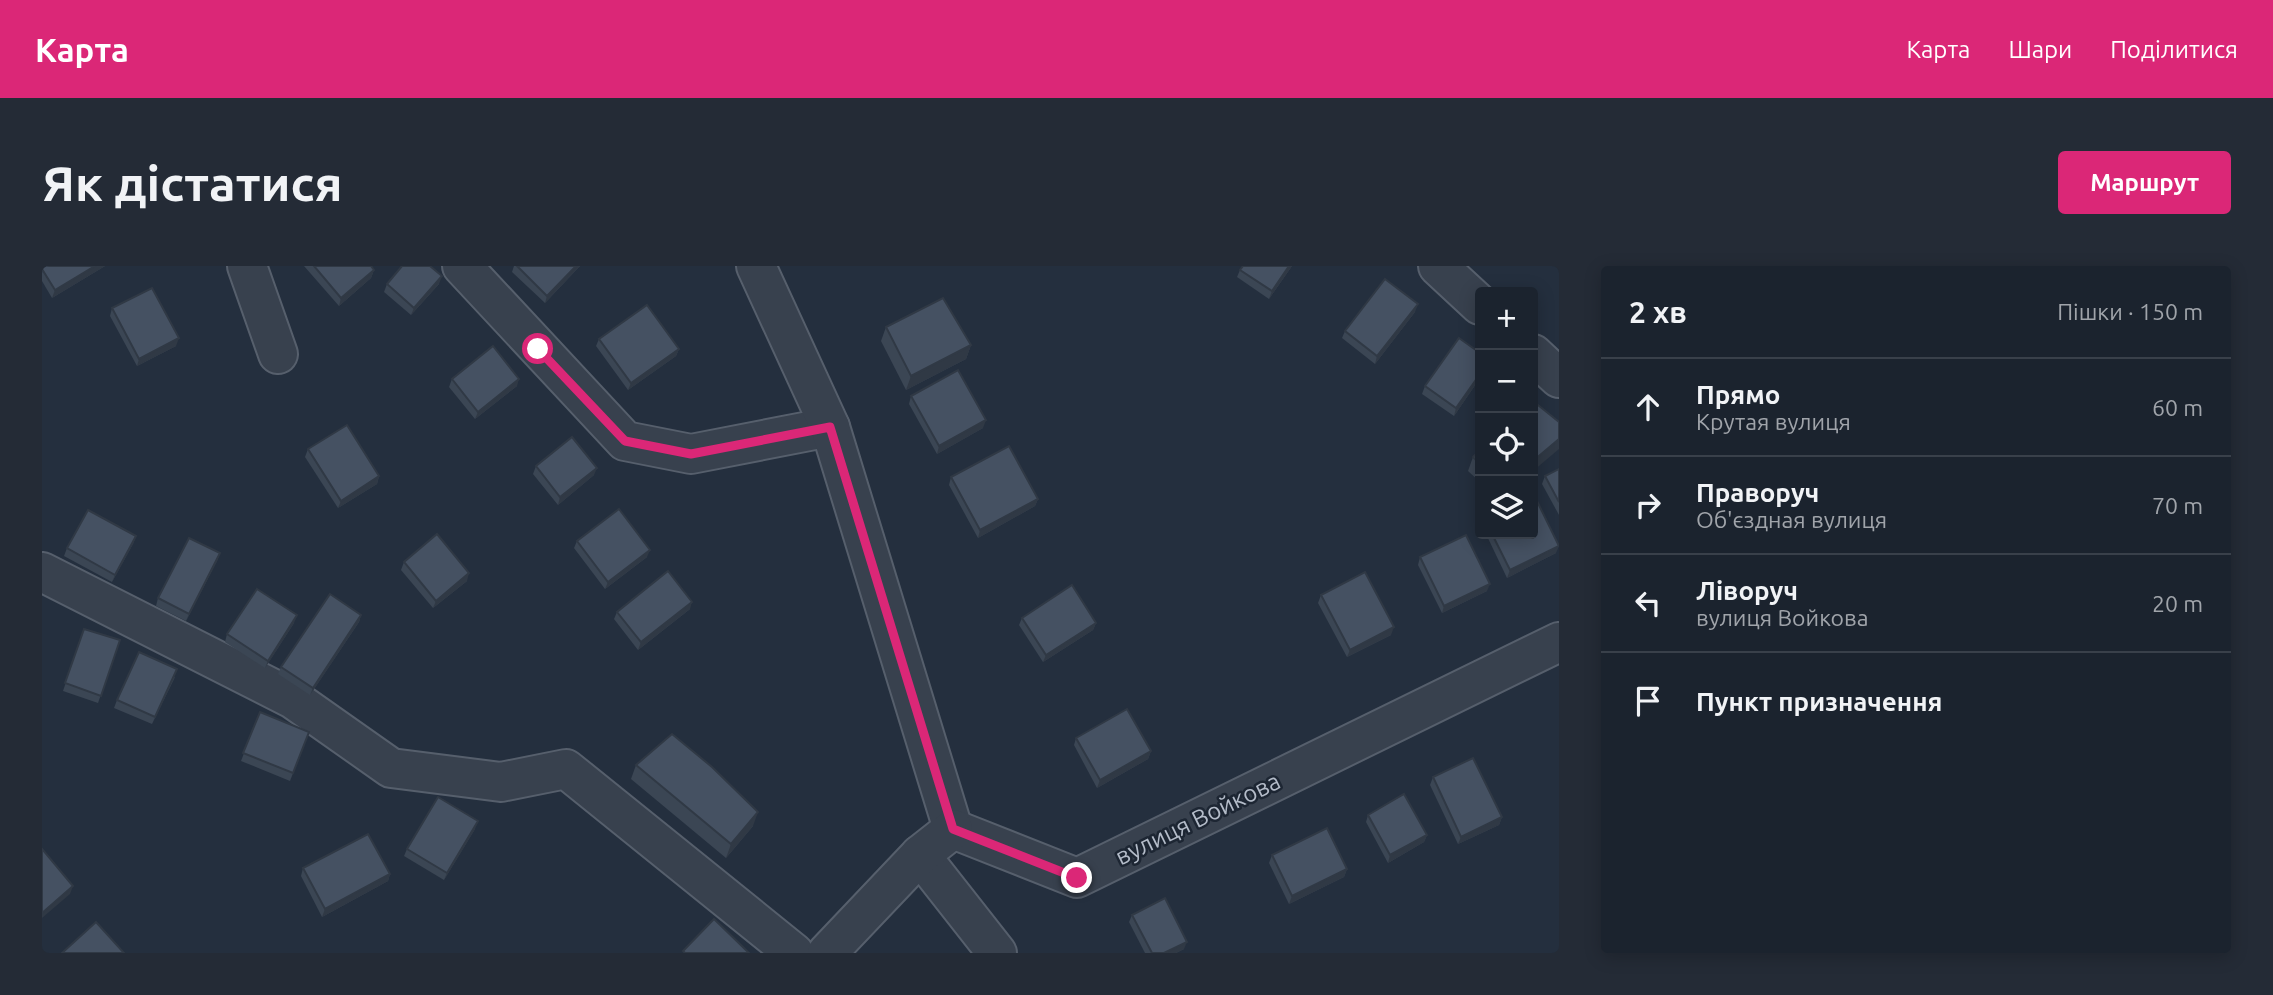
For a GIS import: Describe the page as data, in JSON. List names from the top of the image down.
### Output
{
  "streets": {
    "street": ["вулиця Войкова"]
  },
  "page": {
    "header": "Карта",
    "nav": ["Карта", "Шари", "Поділитися"],
    "buttons": "Маршрут",
    "title": "Як дістатися",
    "heading": ["2 хв", "Пішки · 150 m"],
    "map_buttons": ["+", "−"],
    "list": [
      ["Прямо", "Крутая вулиця", "60 m"],
      ["Праворуч", "Об'єздная вулиця", "70 m"],
      ["Ліворуч", "вулиця Войкова", "20 m"],
      "Пункт призначення"
    ]
  }
}
